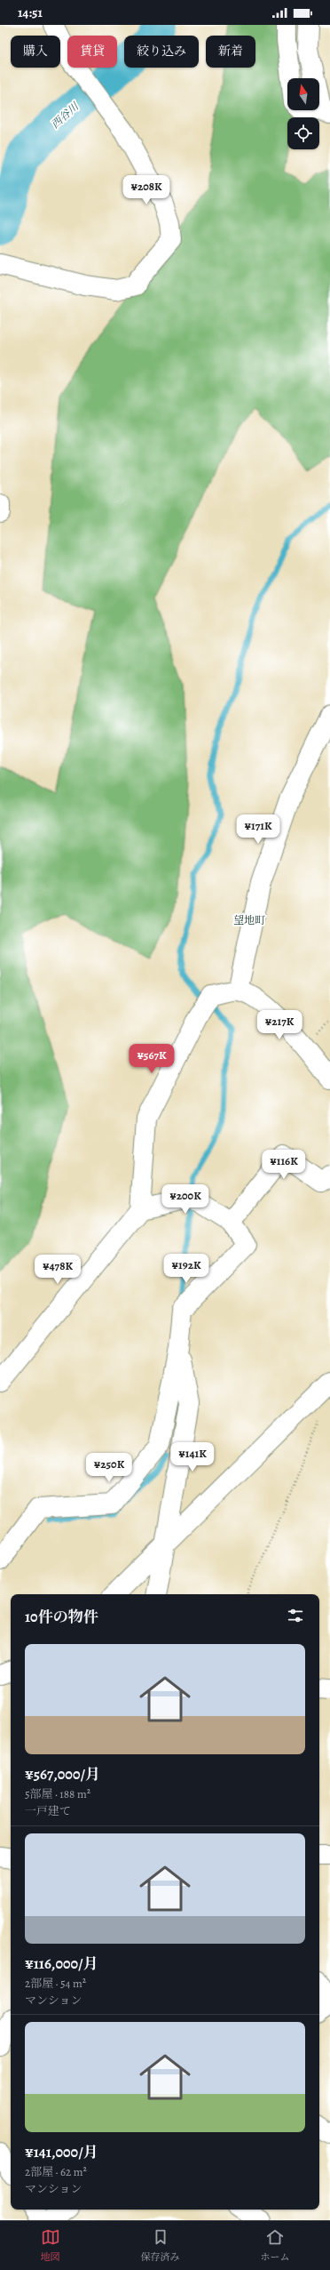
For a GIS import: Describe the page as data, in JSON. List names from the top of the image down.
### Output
{
  "districts": ["望地町"],
  "water": ["西谷川"],
  "north": "top",
  "page": {
    "status": "14:51",
    "chip": [
      "購入",
      "賃貸",
      "絞り込み",
      "新着"
    ],
    "price": [
      "¥208K",
      "¥171K",
      "¥217K",
      "¥567K",
      "¥116K",
      "¥200K",
      "¥192K",
      "¥478K",
      "¥141K",
      "¥250K"
    ],
    "heading": "10件の物件",
    "list": [
      {
        "name": "¥567,000/月",
        "note": "5部屋 · 188 m² · 一戸建て"
      },
      {
        "name": "¥116,000/月",
        "note": "2部屋 · 54 m² · マンション"
      },
      {
        "name": "¥141,000/月",
        "note": "2部屋 · 62 m² · マンション"
      }
    ],
    "tabs": ["地図", "保存済み", "ホーム"]
  }
}
